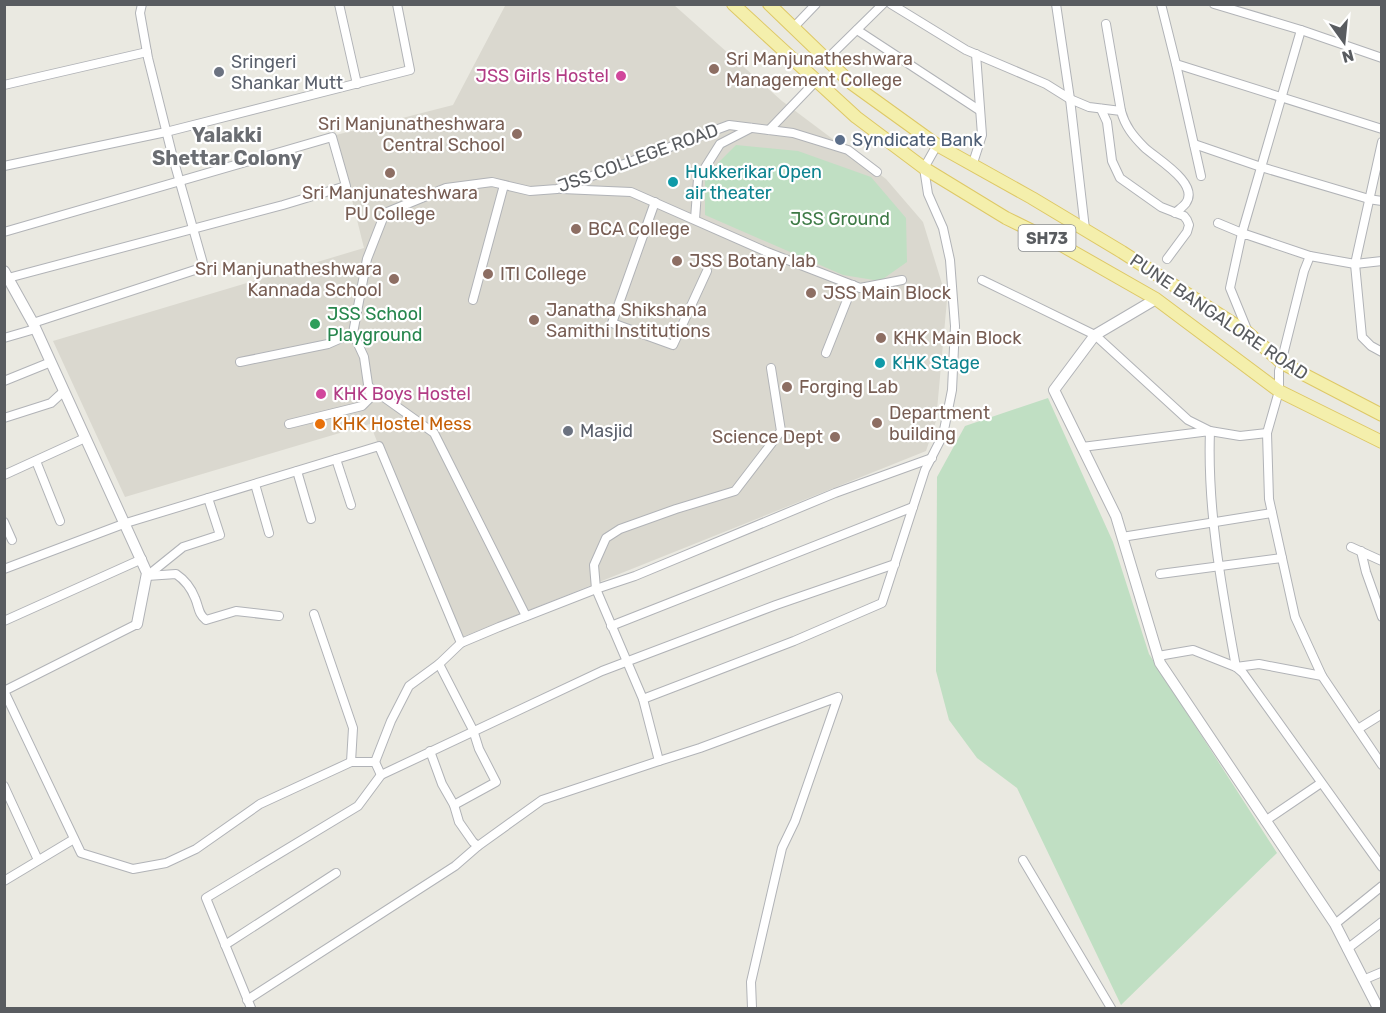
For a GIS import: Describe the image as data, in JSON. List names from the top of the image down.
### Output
{
  "streets": {
    "main road": ["SH73", "PUNE BANGALORE ROAD"],
    "street": ["JSS COLLEGE ROAD"]
  },
  "districts": ["Yalakki Shettar Colony"],
  "parks": ["JSS Ground"],
  "places": [
    "Sri Manjunatheshwara Management College",
    "Sringeri Shankar Mutt",
    "JSS Girls Hostel",
    "Sri Manjunatheshwara Central School",
    "Syndicate Bank",
    "Sri Manjunateshwara PU College",
    "Hukkerikar Open air theater",
    "BCA College",
    "JSS Botany lab",
    "ITI College",
    "Sri Manjunatheshwara Kannada School",
    "JSS Main Block",
    "Janatha Shikshana Samithi Institutions",
    "JSS School Playground",
    "KHK Main Block",
    "KHK Stage",
    "Forging Lab",
    "KHK Boys Hostel",
    "Department building",
    "KHK Hostel Mess",
    "Masjid",
    "Science Dept"
  ],
  "north": "bottom"
}
